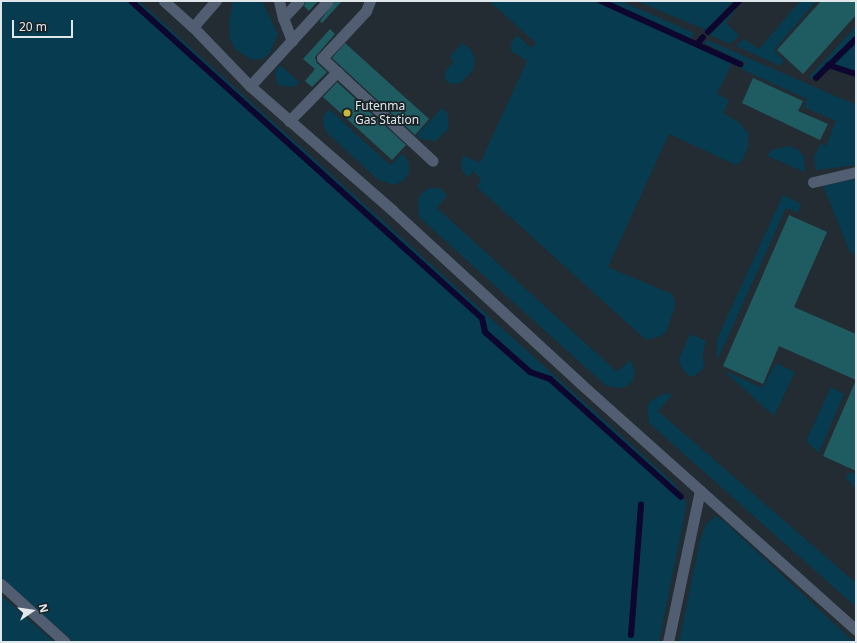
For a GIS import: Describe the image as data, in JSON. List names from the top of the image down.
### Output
{
  "places": ["Futenma Gas Station"],
  "scale_bar": "20 m",
  "north": "right"
}
